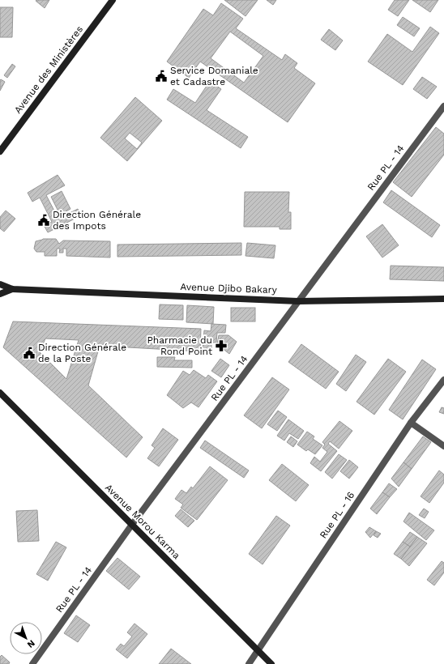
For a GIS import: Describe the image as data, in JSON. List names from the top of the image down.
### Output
{
  "streets": {
    "street": [
      "Avenue des Ministères",
      "Rue PL - 14",
      "Avenue Djibo Bakary",
      "Rue PL - 16",
      "Avenue Morou Karma"
    ]
  },
  "crossings": [
    ["Rue PL - 14", "Avenue Djibo Bakary"],
    ["Rue PL - 14", "Avenue Morou Karma"],
    ["Rue PL - 16", "Avenue Morou Karma"]
  ],
  "places": {
    "public building": ["Service Domaniale et Cadastre", "Direction Générale des Impots", "Direction Générale de la Poste"],
    "pharmacy": ["Pharmacie du Rond Point"]
  },
  "north": "bottom right"
}
